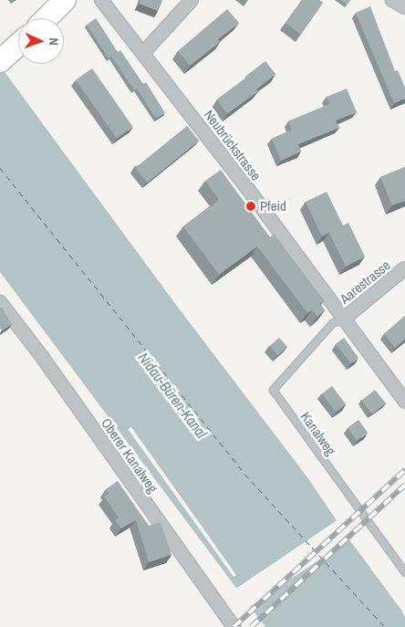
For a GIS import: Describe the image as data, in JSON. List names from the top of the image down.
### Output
{
  "streets": {
    "street": ["Neubrückstrasse", "Aarestrasse", "Oberer Kanalweg"],
    "lane": ["Kanalweg"]
  },
  "crossings": [
    ["Neubrückstrasse", "Aarestrasse"],
    ["Neubrückstrasse", "Kanalweg"],
    ["Aarestrasse", "Kanalweg"]
  ],
  "water": ["Nidau-Büren-Kanal"],
  "places": ["Pfeid"],
  "north": "right"
}
